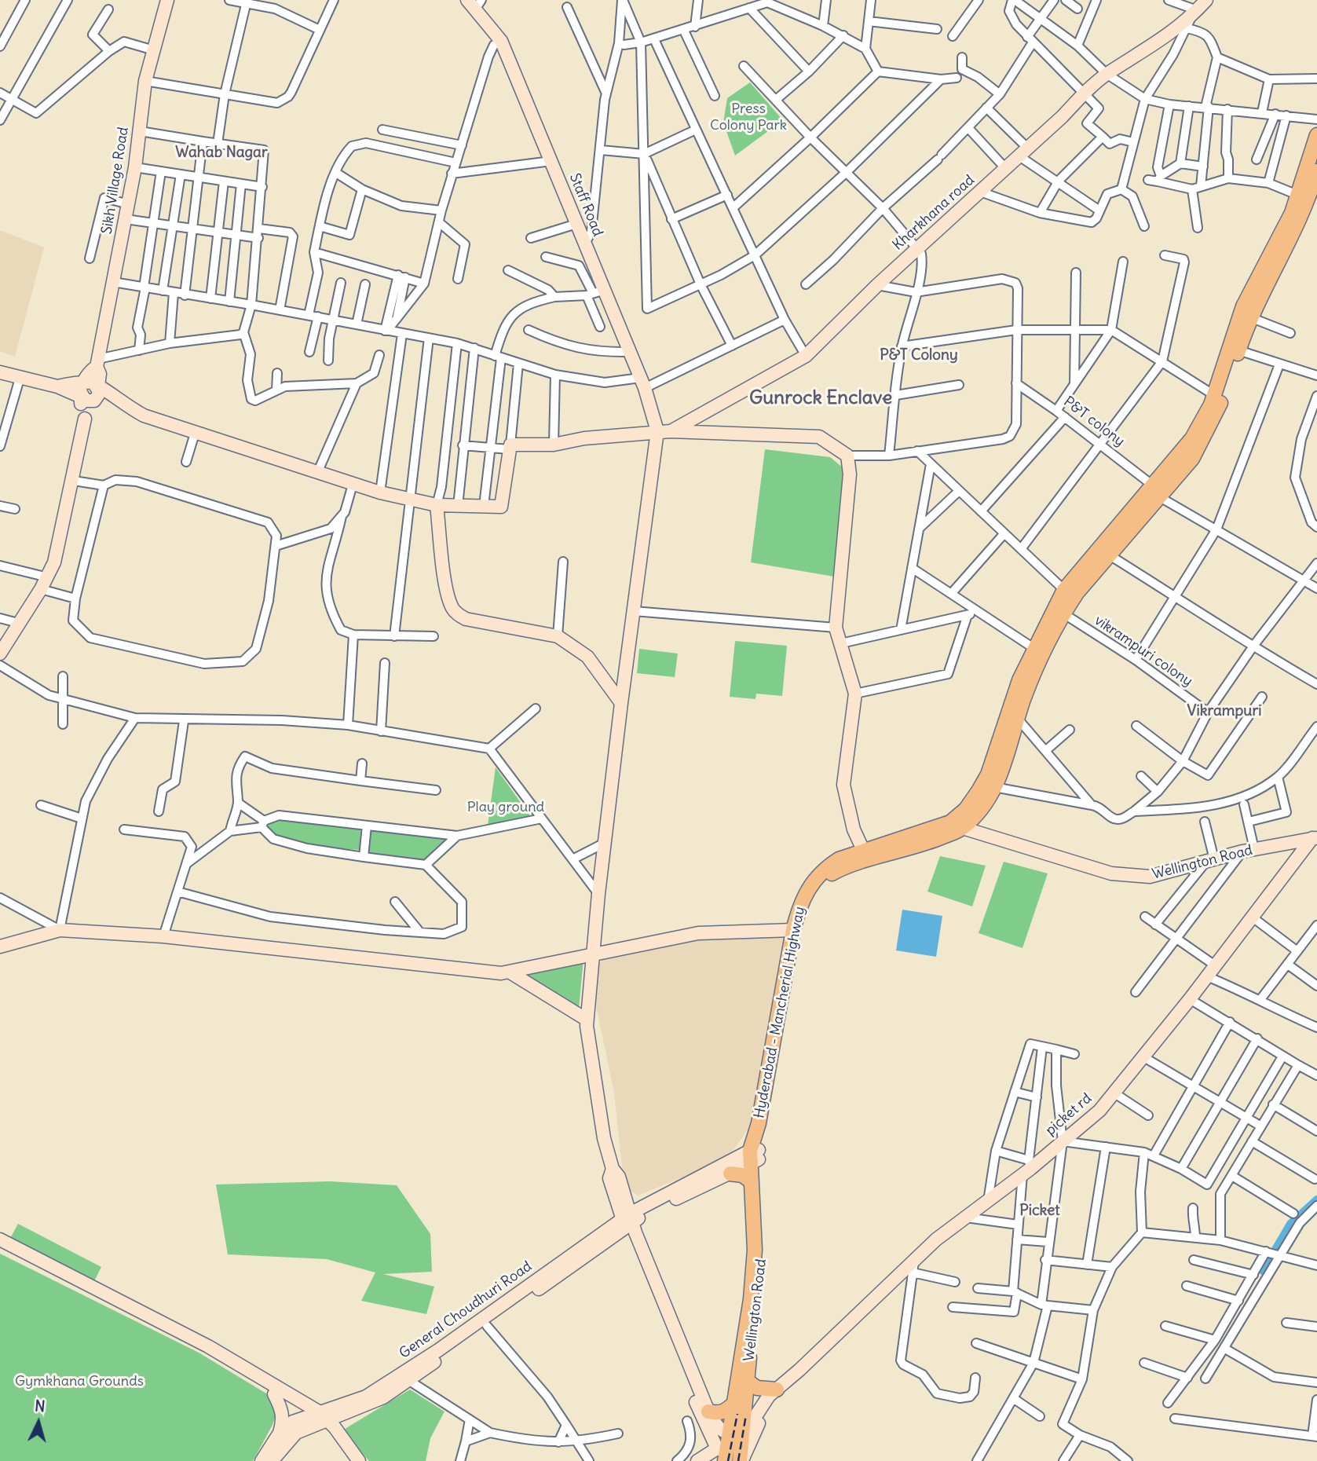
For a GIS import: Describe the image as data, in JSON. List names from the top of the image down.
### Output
{
  "streets": {
    "main road": [
      "Sikh Village Road",
      "Staff Road",
      "Kharkhana road",
      "Wellington Road",
      "Hyderabad - Mancherial Highway",
      "picket rd",
      "General Choudhuri Road"
    ],
    "street": ["P&T colony", "vikrampuri colony"]
  },
  "crossings": [
    ["P&T colony", "Hyderabad - Mancherial Highway"],
    ["vikrampuri colony", "Hyderabad - Mancherial Highway"],
    ["Wellington Road", "Hyderabad - Mancherial Highway"],
    ["Wellington Road", "picket rd"]
  ],
  "districts": [
    "Wahab Nagar",
    "P&T Colony",
    "Gunrock Enclave",
    "Vikrampuri",
    "Picket"
  ],
  "parks": ["Press Colony Park", "Play ground", "Gymkhana Grounds"],
  "north": "top"
}
